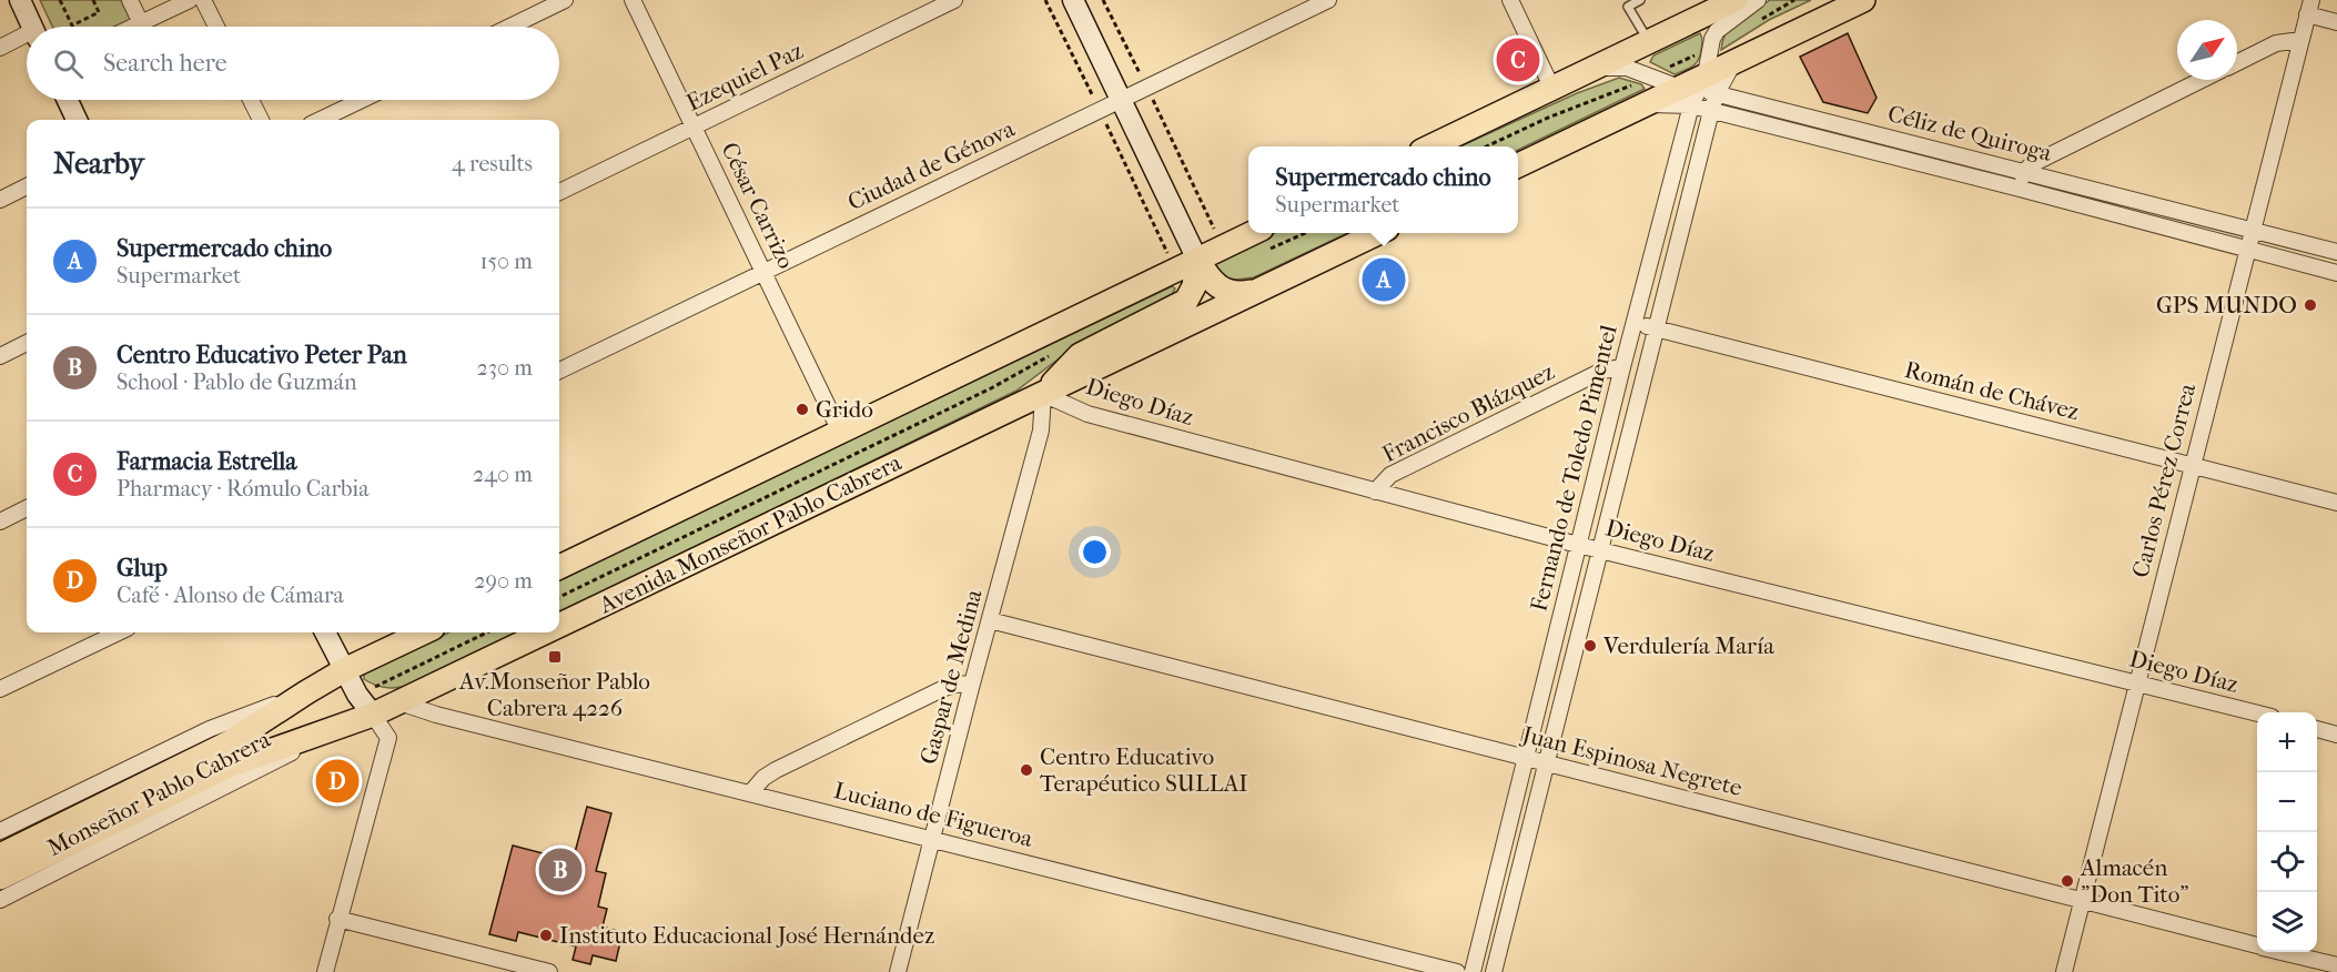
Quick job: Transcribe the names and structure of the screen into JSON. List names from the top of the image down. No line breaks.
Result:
{"streets":{"main road":["Avenida Monseñor Pablo Cabrera"],"street":["Ezequiel Paz","Céliz de Quiroga","Ciudad de Génova","César Carrizo","Román de Chávez","Diego Díaz","Francisco Blázquez","Fernando de Toledo Pimentel","Carlos Pérez Correa","Gaspar de Medina","Juan Espinosa Negrete","Monseñor Pablo Cabrera","Luciano de Figueroa"]},"crossings":[["Ezequiel Paz","César Carrizo"],["Céliz de Quiroga","Fernando de Toledo Pimentel"],["Céliz de Quiroga","Carlos Pérez Correa"],["Ciudad de Génova","César Carrizo"],["Román de Chávez","Fernando de Toledo Pimentel"],["Román de Chávez","Carlos Pérez Correa"],["Diego Díaz","Francisco Blázquez"],["Diego Díaz","Fernando de Toledo Pimentel"],["Diego Díaz","Carlos Pérez Correa"],["Diego Díaz","Avenida Monseñor Pablo Cabrera"],["Diego Díaz","Gaspar de Medina"],["Francisco Blázquez","Fernando de Toledo Pimentel"],["Fernando de Toledo Pimentel","Juan Espinosa Negrete"],["Carlos Pérez Correa","Juan Espinosa Negrete"],["Avenida Monseñor Pablo Cabrera","Gaspar de Medina"],["Avenida Monseñor Pablo Cabrera","Monseñor Pablo Cabrera"],["Avenida Monseñor Pablo Cabrera","Luciano de Figueroa"],["Gaspar de Medina","Juan Espinosa Negrete"],["Gaspar de Medina","Luciano de Figueroa"]],"places":{"other":["GPS MUNDO","Grido","Verdulería María","Centro Educativo Terapéutico SULLAI","Almacén \"Don Tito\"","Instituto Educacional José Hernández"],"transit":["Av.Monseñor Pablo Cabrera 4226"]},"north":"top right","page":{"search":"Search here","pins":["C","A","D","B"],"heading":["Nearby","4 results"],"popup":["Supermercado chino","Supermarket"],"list":[{"mark":"A","name":"Supermercado chino","note":"Supermarket","value":"150 m"},{"mark":"B","name":"Centro Educativo Peter Pan","note":"School · Pablo de Guzmán","value":"230 m"},{"mark":"C","name":"Farmacia Estrella","note":"Pharmacy · Rómulo Carbia","value":"240 m"},{"mark":"D","name":"Glup","note":"Café · Alonso de Cámara","value":"290 m"}],"map_buttons":["+","−"]}}
